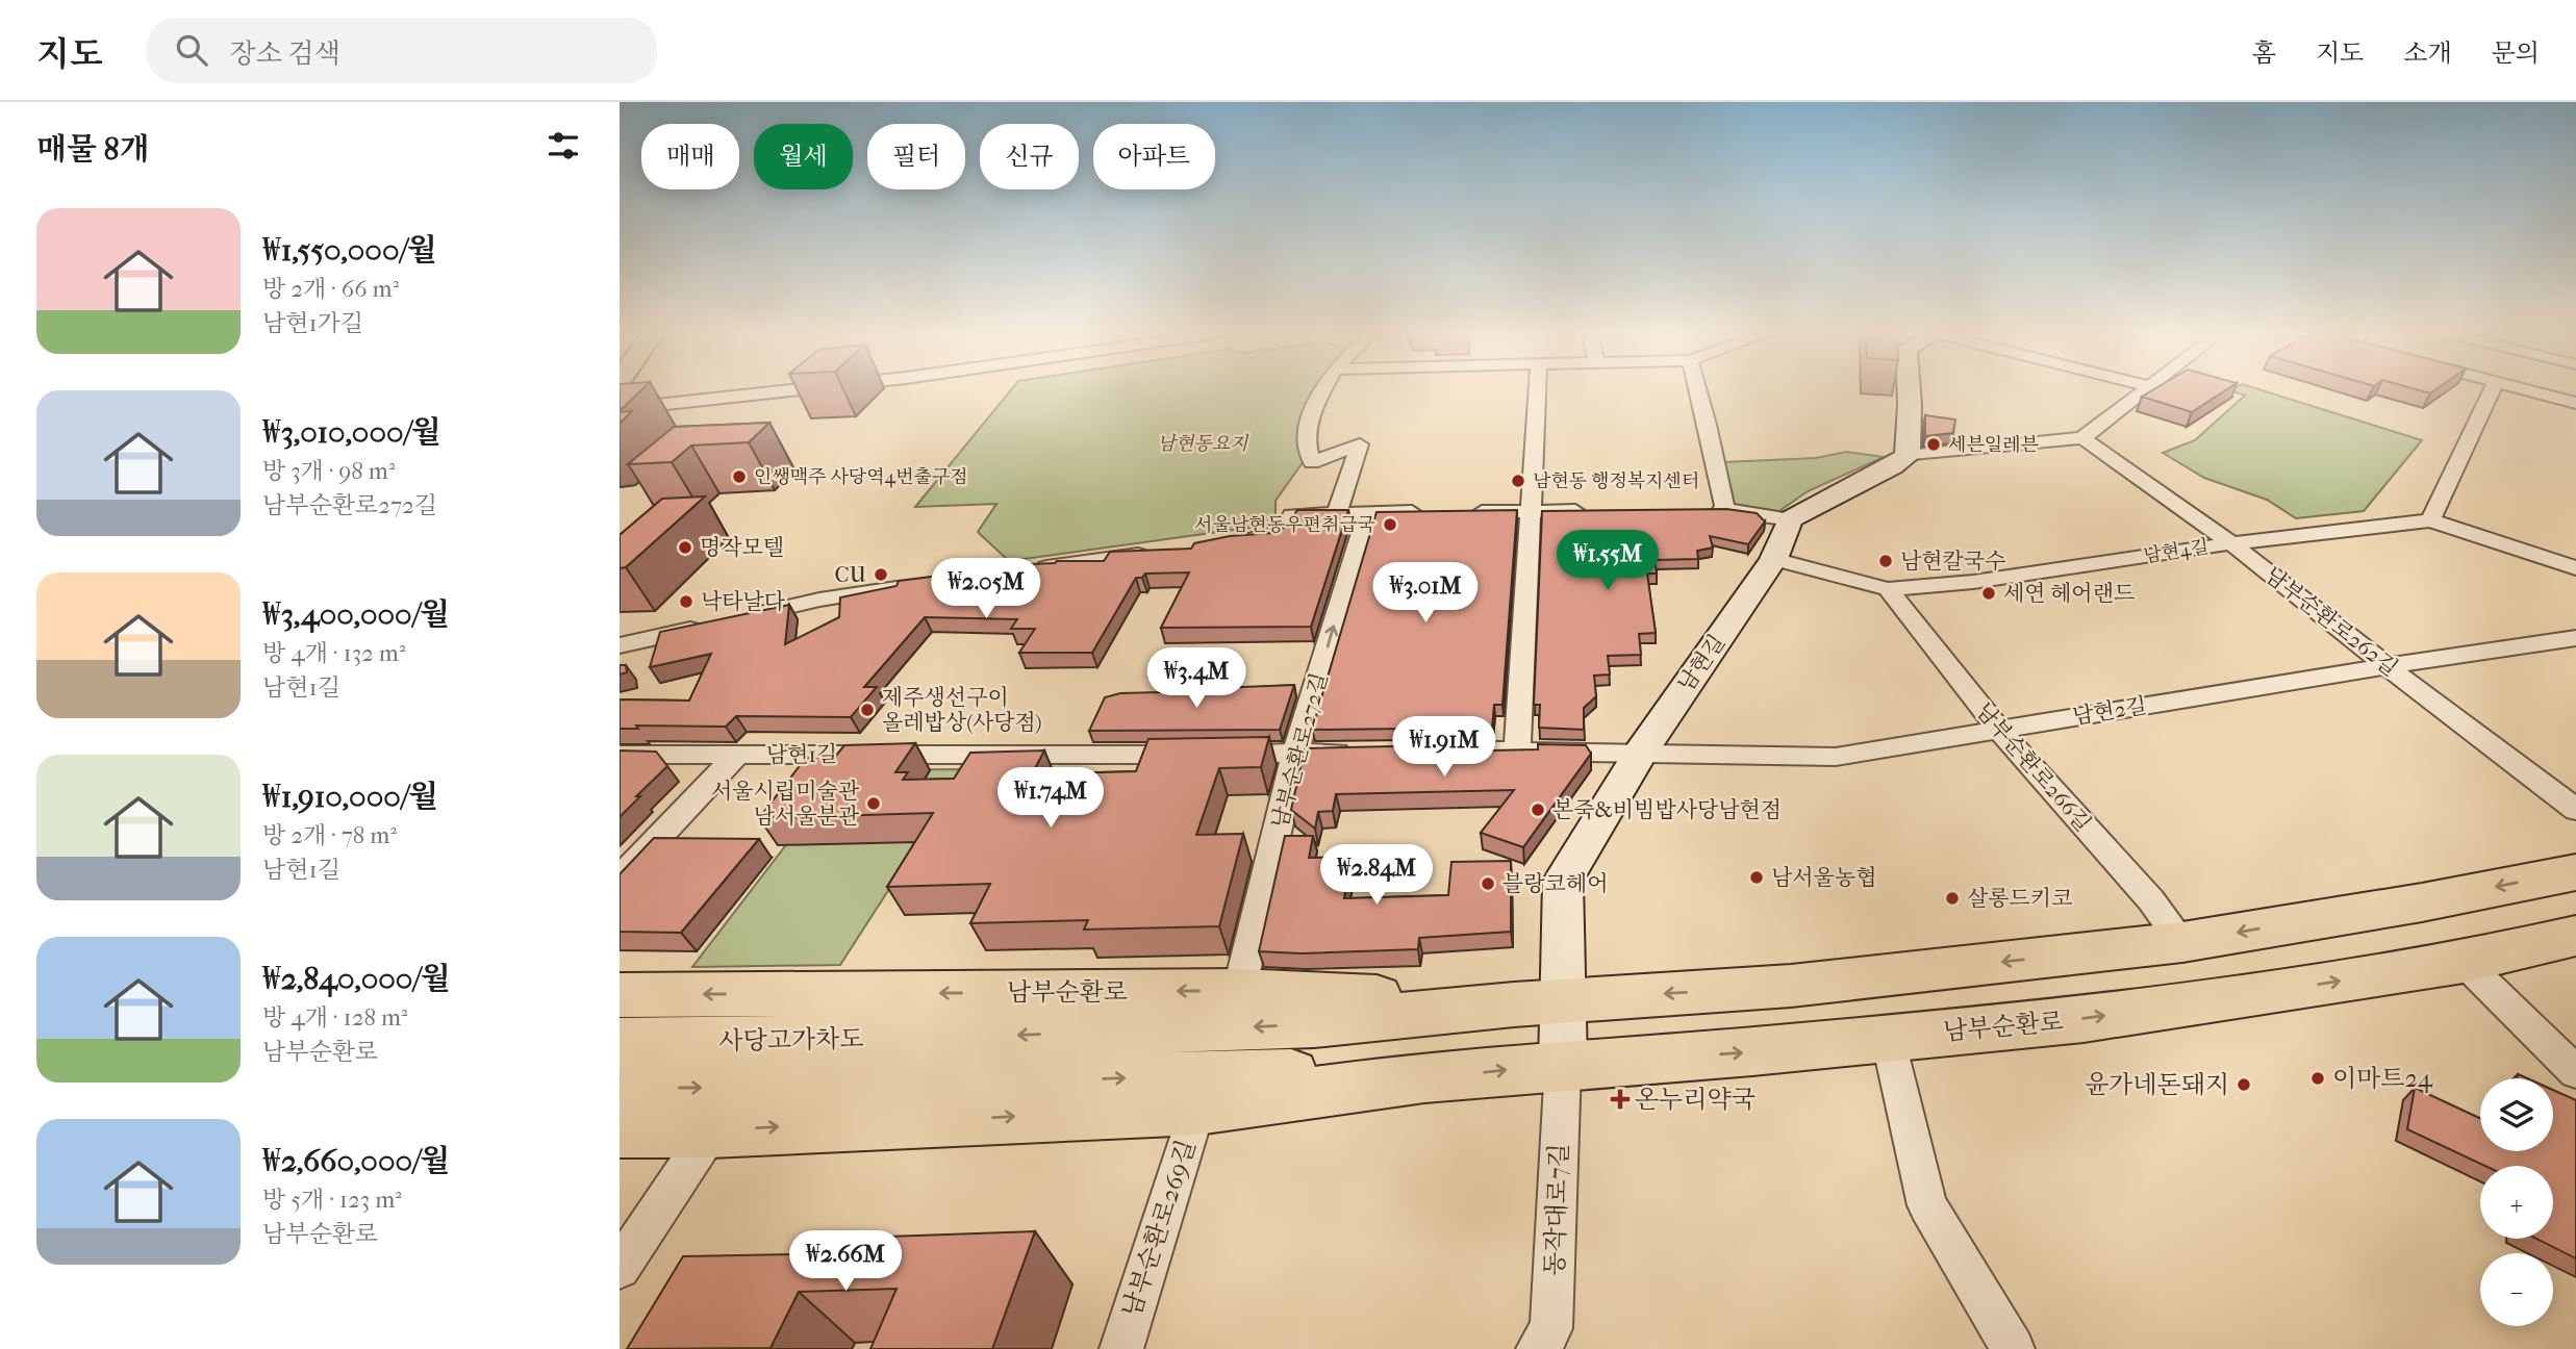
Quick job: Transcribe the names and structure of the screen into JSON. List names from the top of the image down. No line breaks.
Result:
{"streets":{"main road":["남부순환로","사당고가차도"],"street":["남현4길","남부순환로262길","남현길","남현2길","남부순환로272길","남현1길","남부순환로266길","동작대로7길","남부순환로269길"]},"crossings":[["남현4길","남부순환로262길"],["남현4길","남현길"],["남현4길","남부순환로266길"],["남부순환로262길","남현2길"],["남현길","남현2길"],["남현길","남부순환로"],["남현길","동작대로7길"],["남현2길","남부순환로266길"],["남부순환로272길","남현1길"],["남부순환로272길","남부순환로"],["남부순환로266길","남부순환로"],["남부순환로","사당고가차도"],["남부순환로","동작대로7길"],["남부순환로","남부순환로269길"]],"parks":["남현동요지"],"places":{"other":["세븐일레븐","인쌩맥주 사당역4번출구점","남현동 행정복지센터","서울남현동우편취급국","명작모텔","남현칼국수","CU","세연 헤어랜드","낙타날다","제주생선구이 올레밥상(사당점)","서울시립미술관 남서울분관","본죽&비빔밥사당남현점","남서울농협","블랑코헤어","살롱드키코","이마트24","윤가네돈돼지"],"health":["온누리약국"]},"page":{"header":"지도","search":"장소 검색","nav":["홈","지도","소개","문의"],"heading":"매물 8개","chip":["매매","월세","필터","신규","아파트"],"list":[{"name":"₩1,550,000/월","note":"방 2개 · 66 m² · 남현1가길"},{"name":"₩3,010,000/월","note":"방 3개 · 98 m² · 남부순환로272길"},{"name":"₩3,400,000/월","note":"방 4개 · 132 m² · 남현1길"},{"name":"₩1,910,000/월","note":"방 2개 · 78 m² · 남현1길"},{"name":"₩2,840,000/월","note":"방 4개 · 128 m² · 남부순환로"},{"name":"₩2,660,000/월","note":"방 5개 · 123 m² · 남부순환로"}],"price":["₩1.55M","₩2.05M","₩3.01M","₩3.4M","₩1.91M","₩1.74M","₩2.84M","₩2.66M"],"map_buttons":["+","−"]}}
